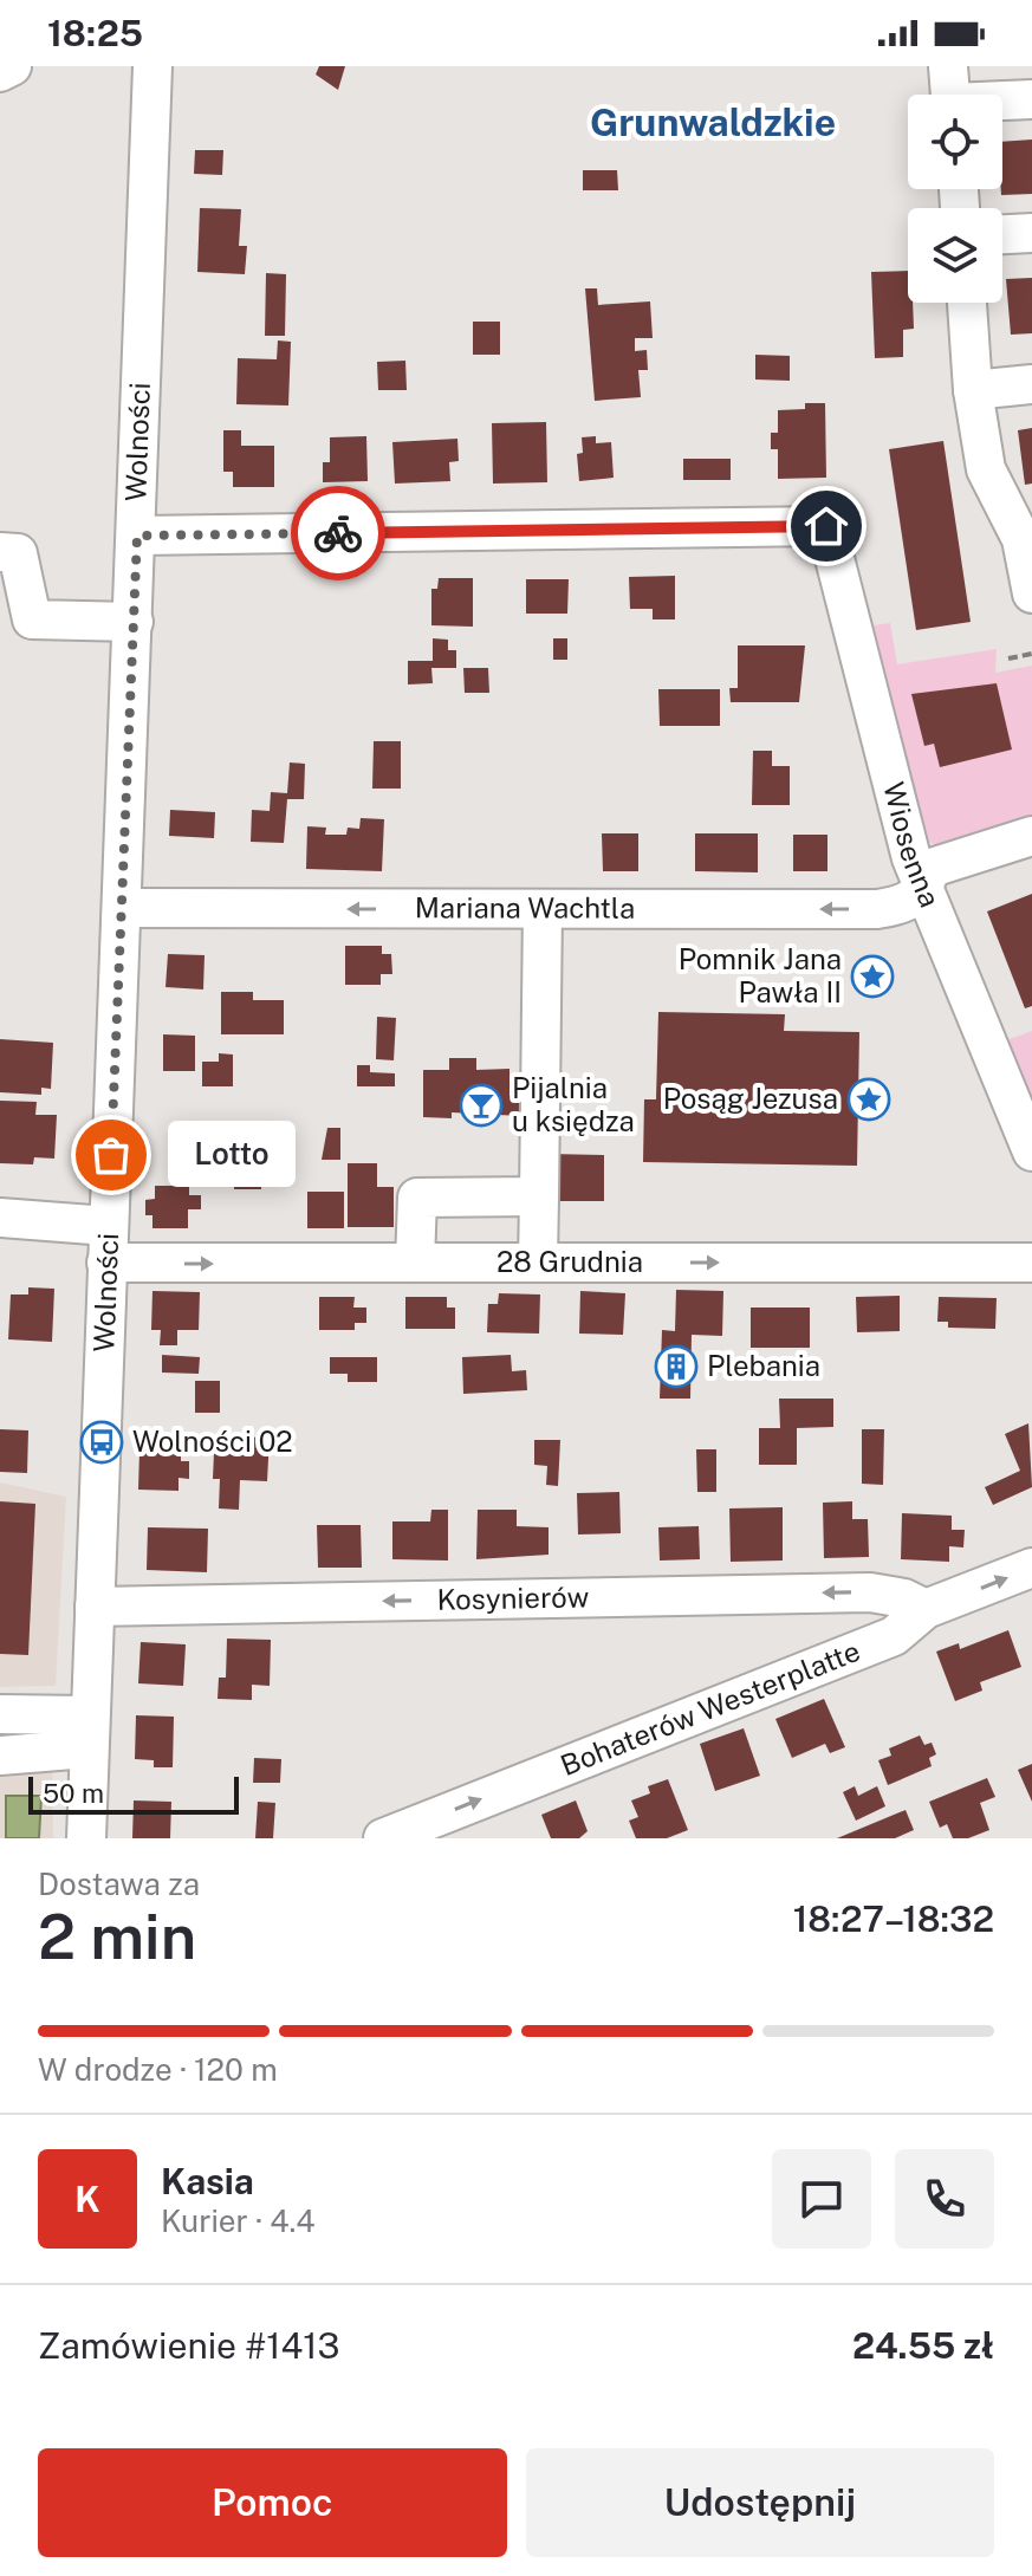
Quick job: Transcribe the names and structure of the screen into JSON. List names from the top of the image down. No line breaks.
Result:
{"streets":{"street":["Wolności","Wiosenna","Mariana Wachtla","28 Grudnia","Kosynierów","Bohaterów Westerplatte"]},"crossings":[["Wolności","Wiosenna"],["Wolności","Mariana Wachtla"],["Wolności","28 Grudnia"],["Wolności","Kosynierów"],["Wiosenna","Mariana Wachtla"],["Kosynierów","Bohaterów Westerplatte"]],"one_way":["Mariana Wachtla","28 Grudnia","Kosynierów","Bohaterów Westerplatte"],"districts":["Grunwaldzkie"],"places":{"place":["Pomnik Jana Pawła II","Posąg Jezusa"],"bar":["Pijalnia u księdza"],"other":["Lotto"],"building":["Plebania"],"bus stop":["Wolności 02"]},"scale_bar":"50 m","page":{"status":"18:25","bubble":"Lotto","scale":"50 m","heading":["2 min","Dostawa za","18:27–18:32"],"panel":["Kasia","Kurier · 4.4","Zamówienie #1413","24.55 zł"],"bar":"W drodze · 120 m","round":"K","buttons":["Pomoc","Udostępnij"]}}
